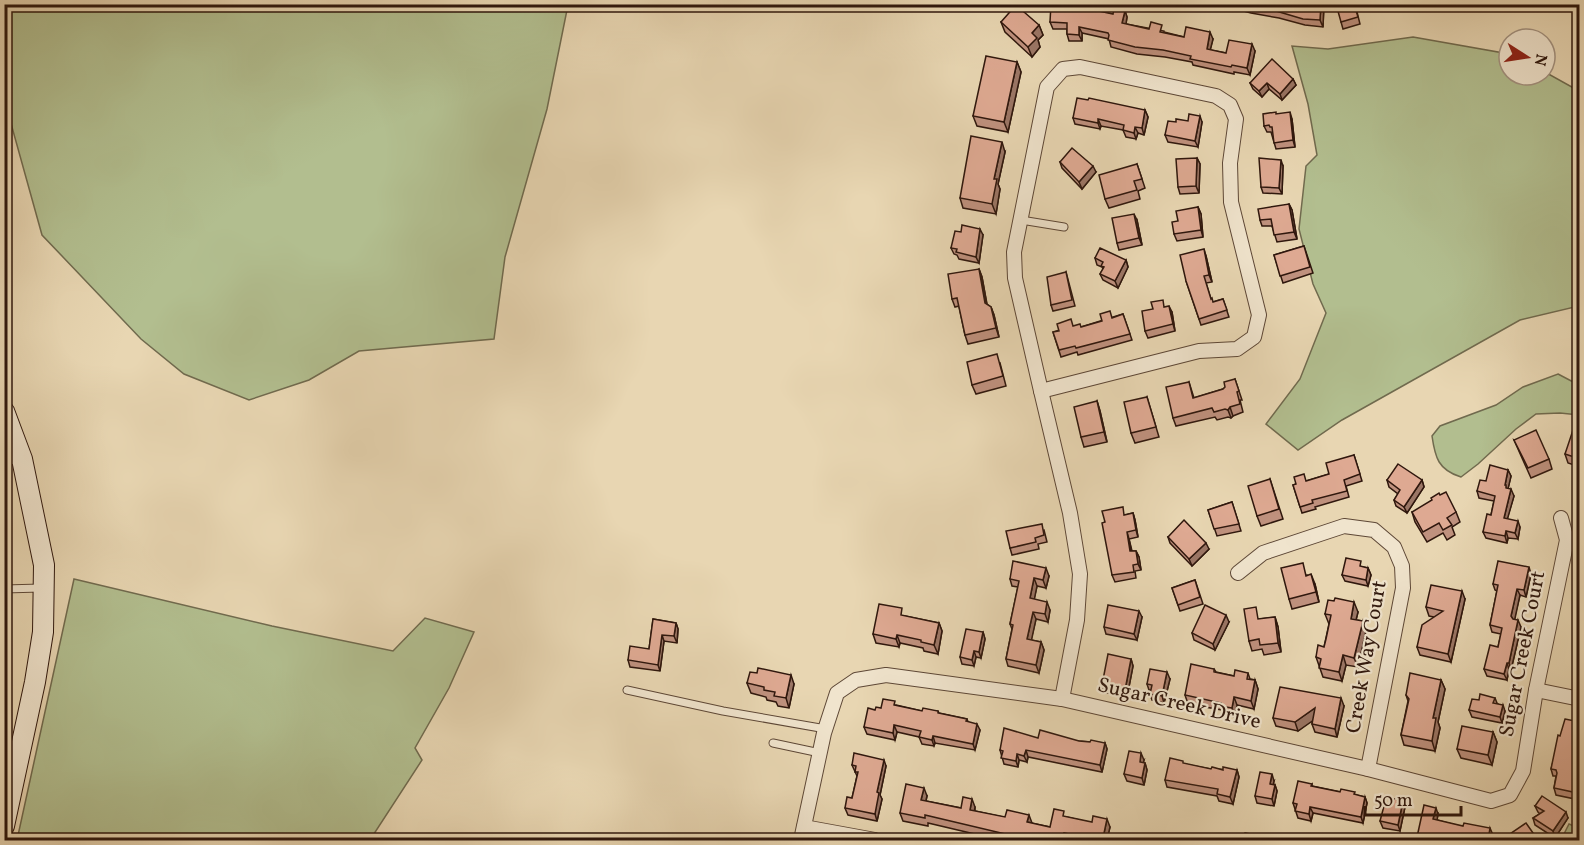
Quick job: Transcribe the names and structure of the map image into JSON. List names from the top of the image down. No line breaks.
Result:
{"streets":{"street":["Sugar Creek Court","Creek Way Court","Sugar Creek Drive"]},"crossings":[["Sugar Creek Court","Sugar Creek Drive"],["Creek Way Court","Sugar Creek Drive"]],"scale_bar":"50 m","north":"right"}
